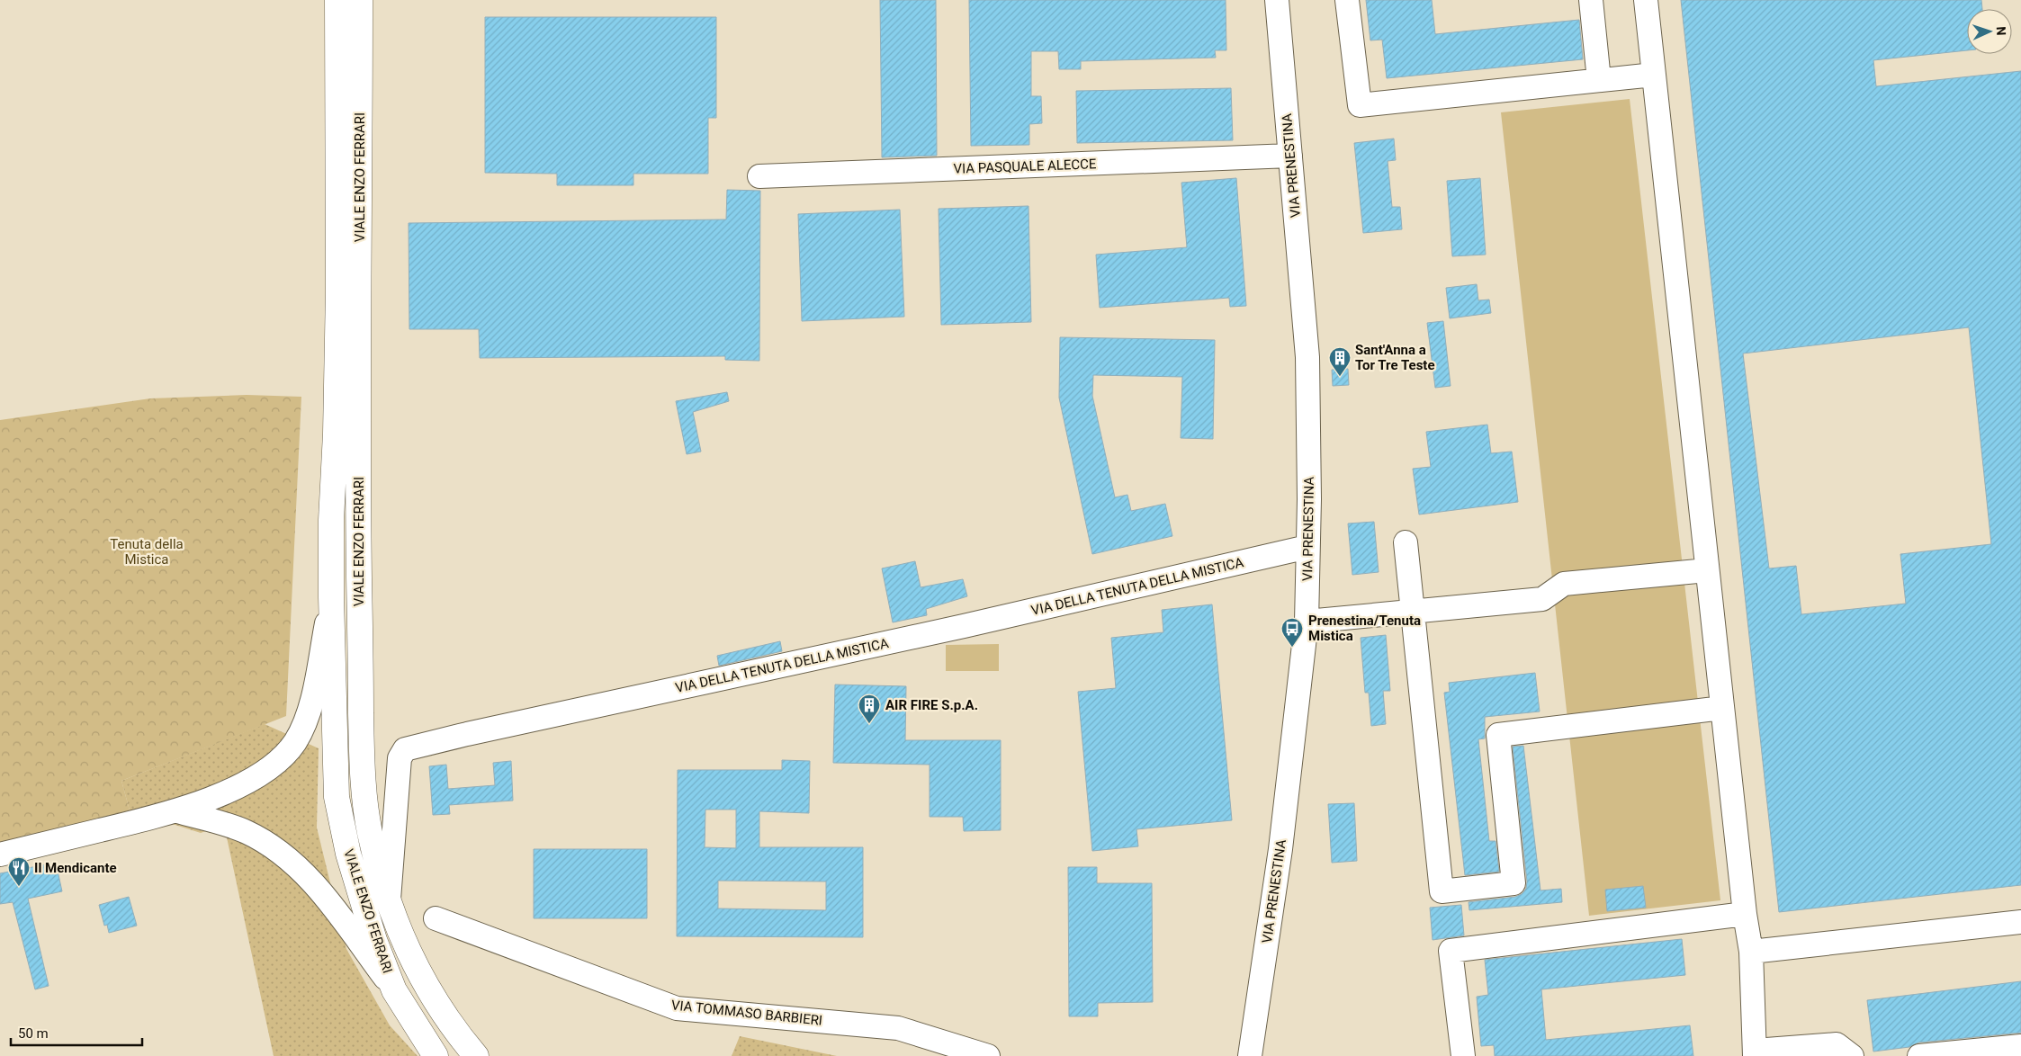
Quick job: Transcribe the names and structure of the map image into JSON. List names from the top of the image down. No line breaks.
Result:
{"streets":{"main road":["VIALE ENZO FERRARI"],"street":["VIA PRENESTINA","VIA PASQUALE ALECCE","VIA DELLA TENUTA DELLA MISTICA","VIA TOMMASO BARBIERI"]},"crossings":[["VIA PRENESTINA","VIA PASQUALE ALECCE"],["VIA PRENESTINA","VIA DELLA TENUTA DELLA MISTICA"],["VIALE ENZO FERRARI","VIA DELLA TENUTA DELLA MISTICA"]],"parks":["Tenuta della Mistica"],"places":{"building":["Sant'Anna a Tor Tre Teste","AIR FIRE S.p.A."],"bus stop":["Prenestina/Tenuta Mistica"],"restaurant":["Il Mendicante"]},"scale_bar":"50 m","north":"right"}
